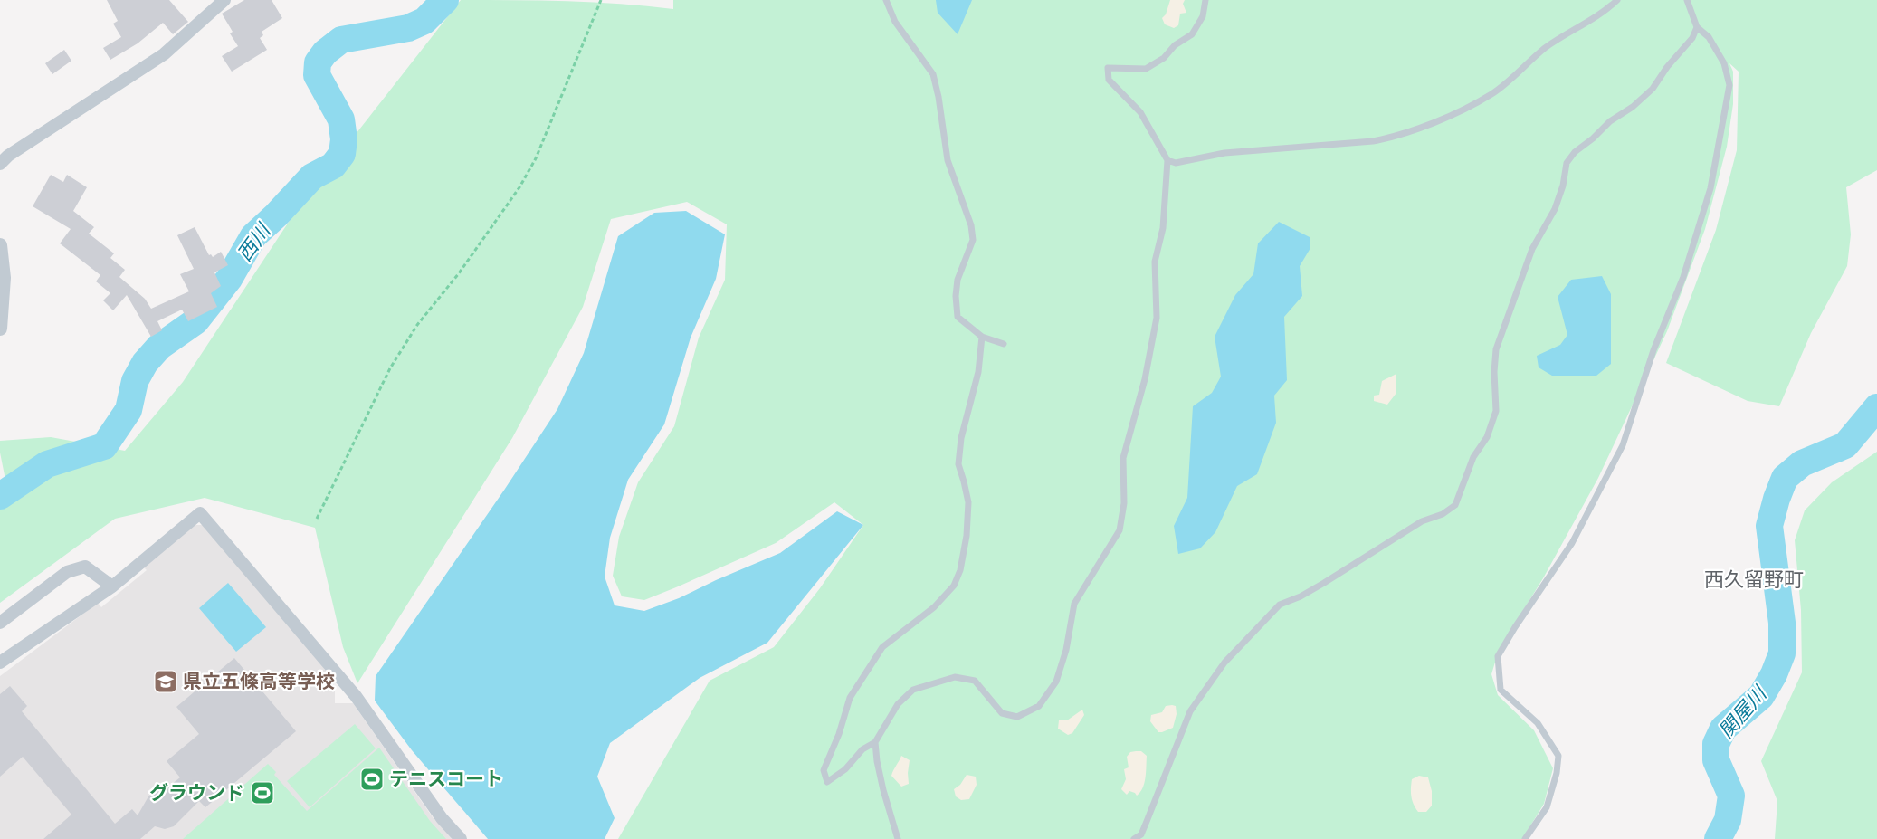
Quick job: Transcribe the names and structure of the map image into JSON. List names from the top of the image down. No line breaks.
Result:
{"districts":["西久留野町"],"water":["西川","関屋川"],"places":{"school or university":["県立五條高等学校"],"sports":["テニスコート","グラウンド"]}}
